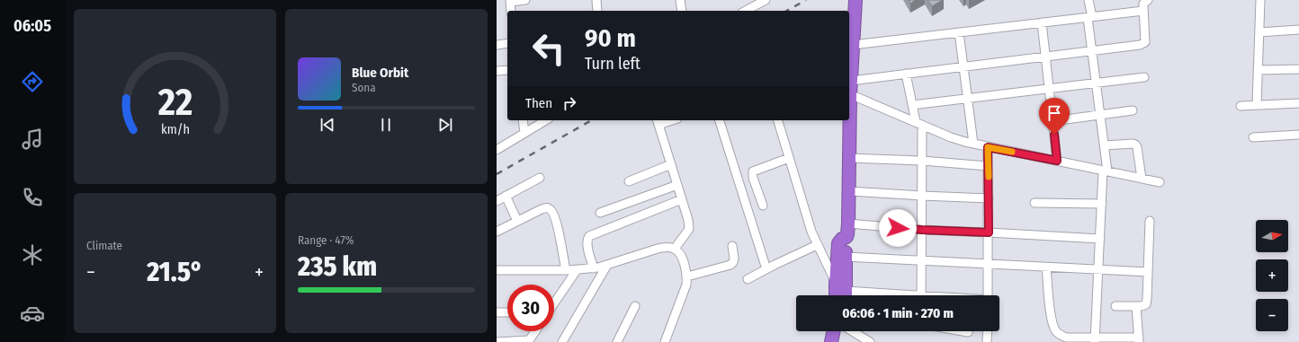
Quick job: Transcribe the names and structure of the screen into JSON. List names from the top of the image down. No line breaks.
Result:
{"north":"right","page":{"tabs":"06:05","turn":["90 m","Turn left"],"song":["Blue Orbit","Sona"],"then":"Then","tile":["Climate",["Range · 47%","235 km"]],"map_buttons":["+","−"],"heat":["−","21.5°","+"],"limit":"30","trip":"06:06 · 1 min · 270 m","gauge":["22","km/h"]}}
